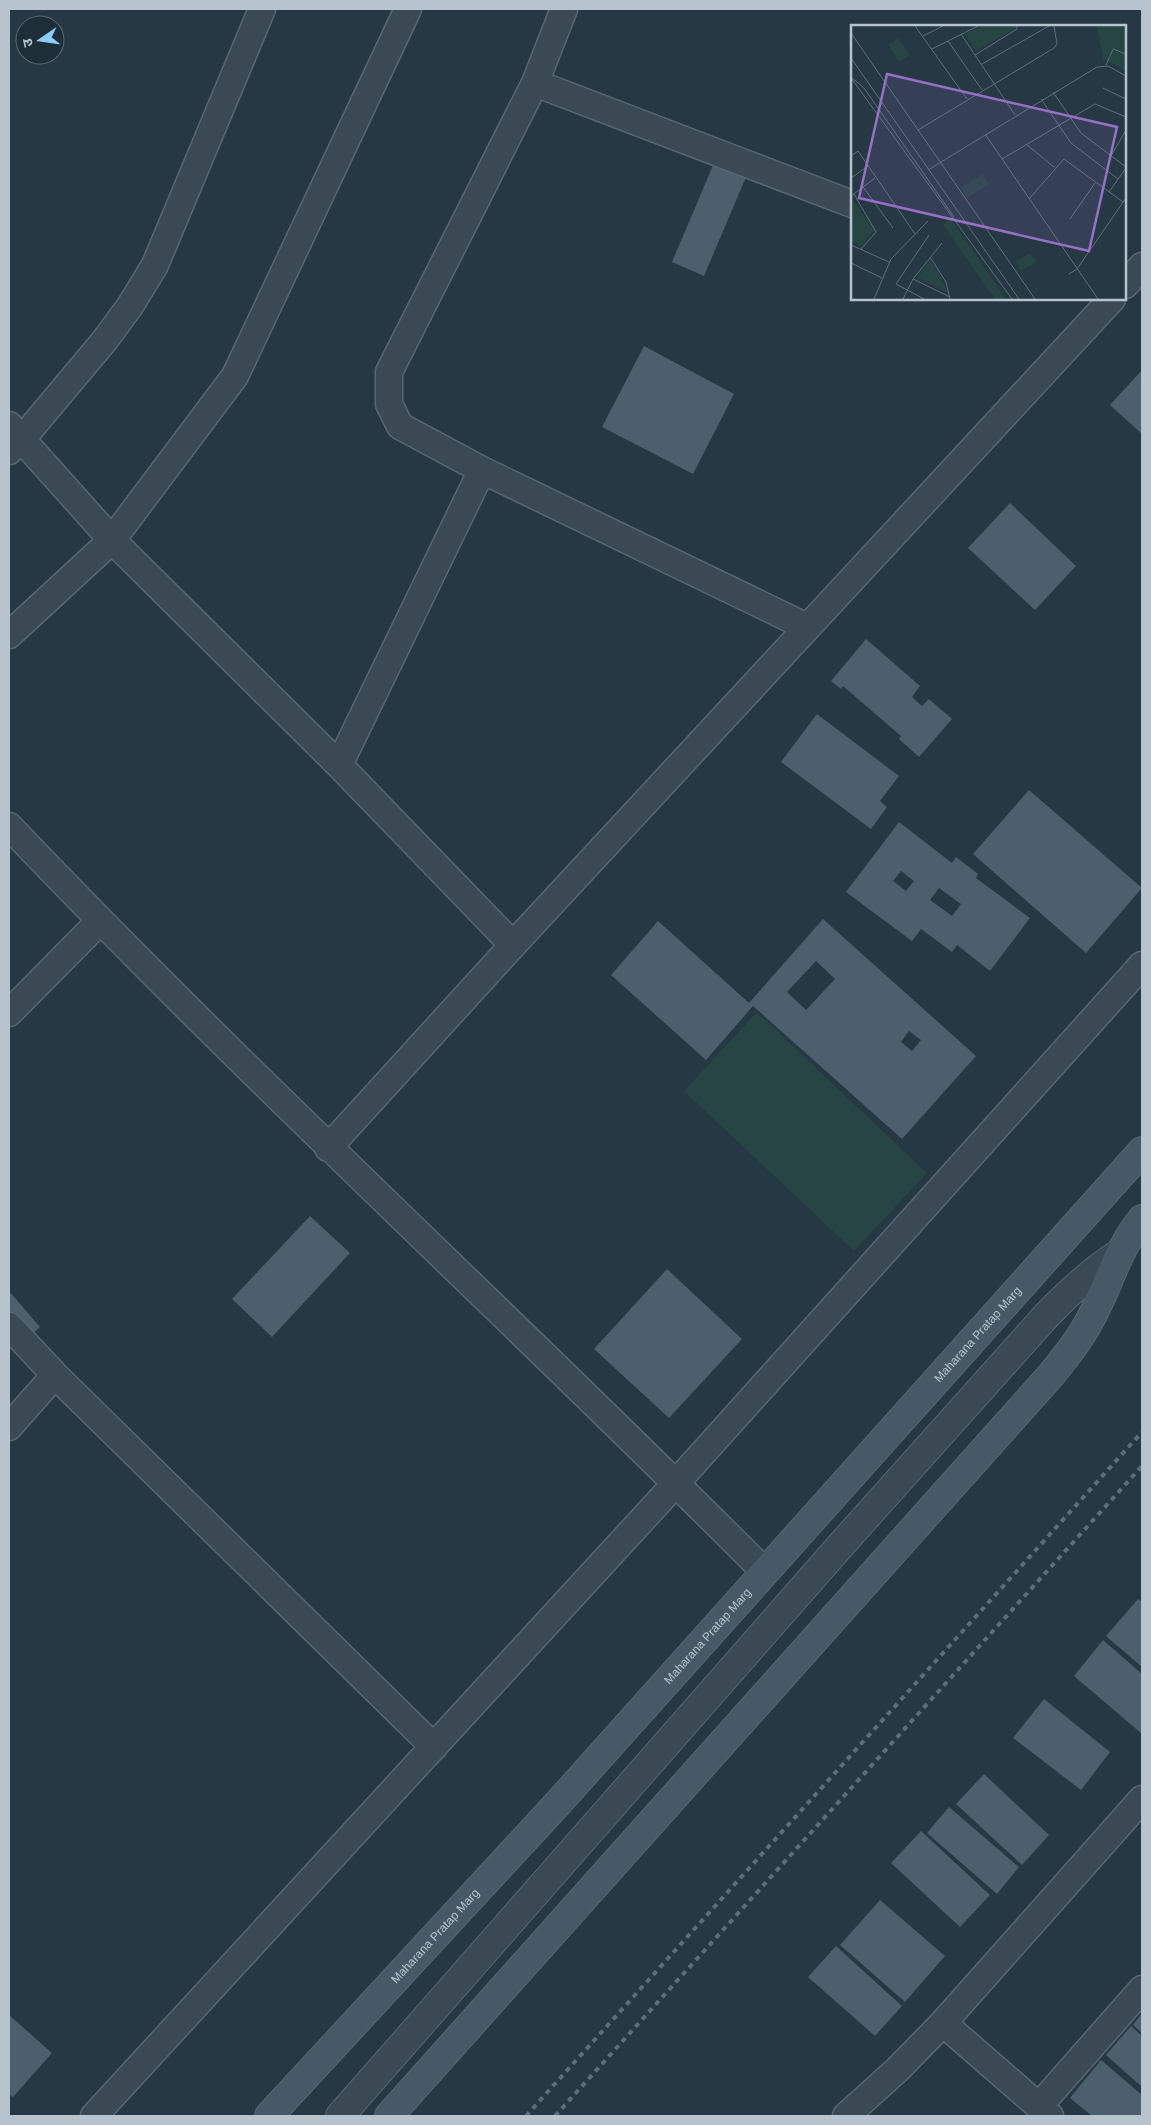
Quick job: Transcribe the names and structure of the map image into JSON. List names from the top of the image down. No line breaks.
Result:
{"streets":{"main road":["Maharana Pratap Marg"]},"north":"left"}
